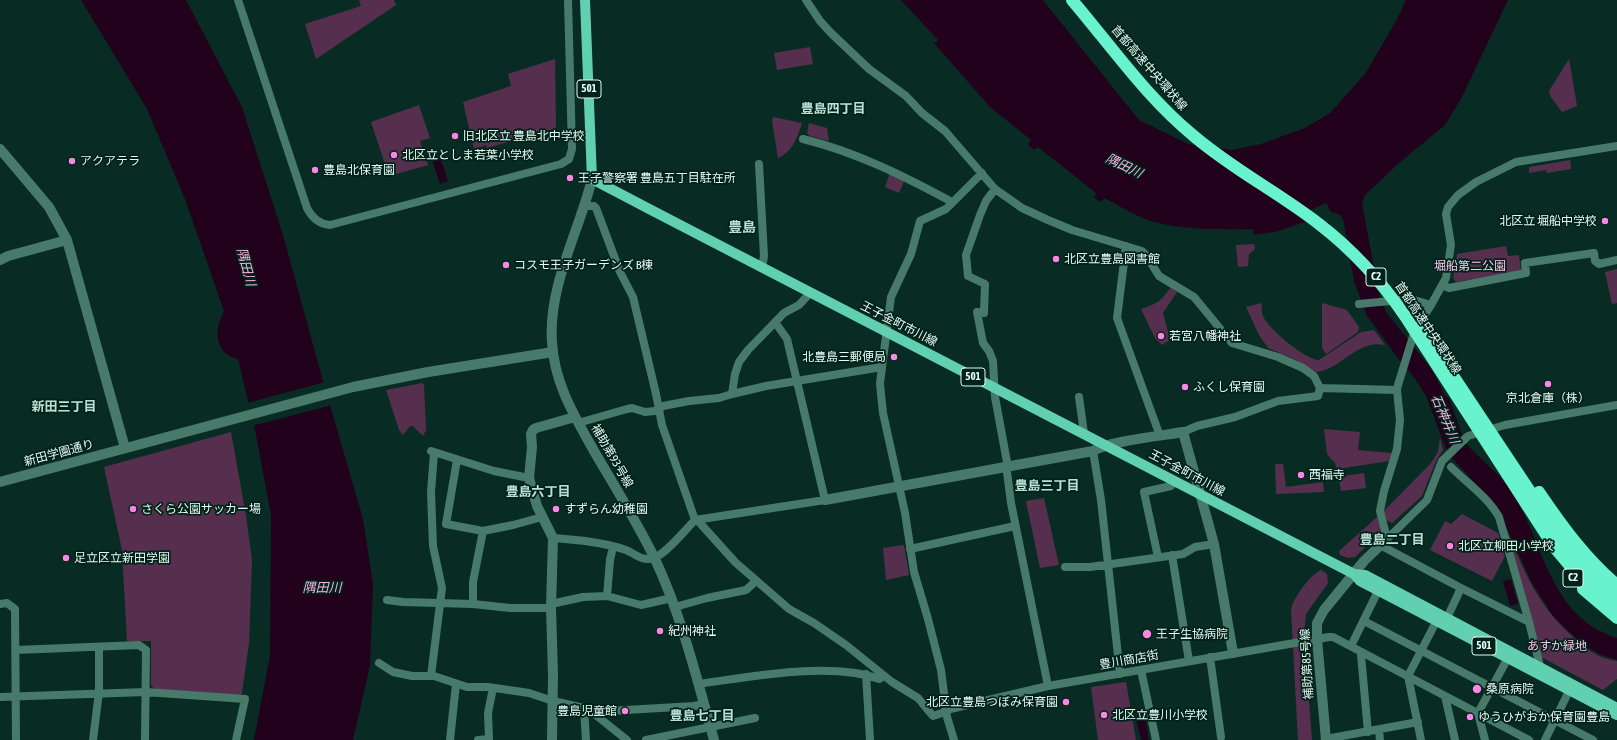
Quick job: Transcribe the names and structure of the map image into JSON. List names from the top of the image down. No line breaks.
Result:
{"streets":{"highway":["首都高速中央環状線","C2"],"main road":["501","王子金町市川線"],"street":["新田学園通り","補助第93号線","豊川商店街","補助第85号線"]},"crossings":[["首都高速中央環状線","C2"],["501","王子金町市川線"],["501","補助第93号線"],["王子金町市川線","補助第93号線"],["王子金町市川線","補助第85号線"],["新田学園通り","補助第93号線"],["豊川商店街","補助第85号線"]],"districts":["豊島四丁目","豊島","新田三丁目","豊島三丁目","豊島六丁目","豊島二丁目","豊島七丁目"],"water":["隅田川","石神井川"],"parks":["堀船第二公園","あすか緑地"],"places":["旧北区立 豊島北中学校","北区立としま若葉小学校","アクアテラ","豊島北保育園","王子警察署 豊島五丁目駐在所","北区立 堀船中学校","北区立豊島図書館","コスモ王子ガーデンズ B棟","若宮八幡神社","北豊島三郵便局","京北倉庫（株）","ふくし保育園","西福寺","さくら公園サッカー場","すずらん幼稚園","北区立柳田小学校","足立区立新田学園","紀州神社","王子生協病院","桑原病院","北区立豊島つぼみ保育園","豊島児童館","北区立豊川小学校","ゆうひがおか保育園豊島"]}
